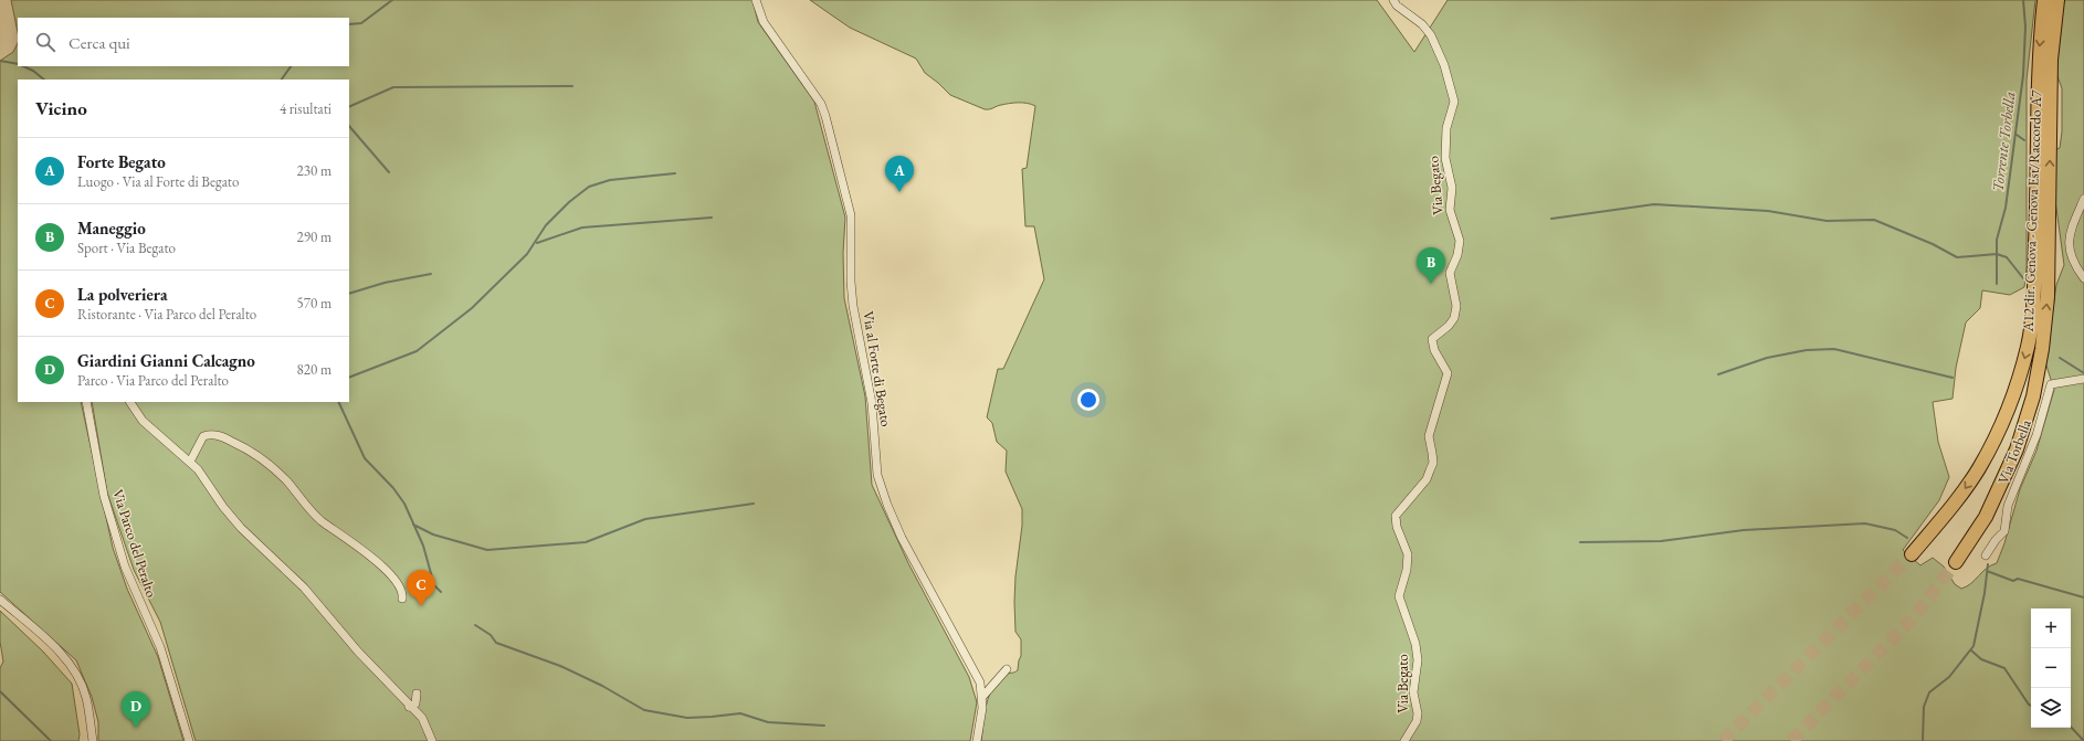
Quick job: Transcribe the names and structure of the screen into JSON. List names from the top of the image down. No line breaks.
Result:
{"streets":{"highway":["A12 dir. Genova - Genova Est/Raccordo A7"],"street":["Via Begato","Via al Forte di Begato","Via Torbella","Via Parco del Peralto"]},"water":["Torrente Torbella"],"page":{"search":"Cerca qui","heading":["Vicino","4 risultati"],"list":[{"mark":"A","name":"Forte Begato","note":"Luogo · Via al Forte di Begato","value":"230 m"},{"mark":"B","name":"Maneggio","note":"Sport · Via Begato","value":"290 m"},{"mark":"C","name":"La polveriera","note":"Ristorante · Via Parco del Peralto","value":"570 m"},{"mark":"D","name":"Giardini Gianni Calcagno","note":"Parco · Via Parco del Peralto","value":"820 m"}],"pins":["A","B","C","D"],"map_buttons":["+","−"]}}
